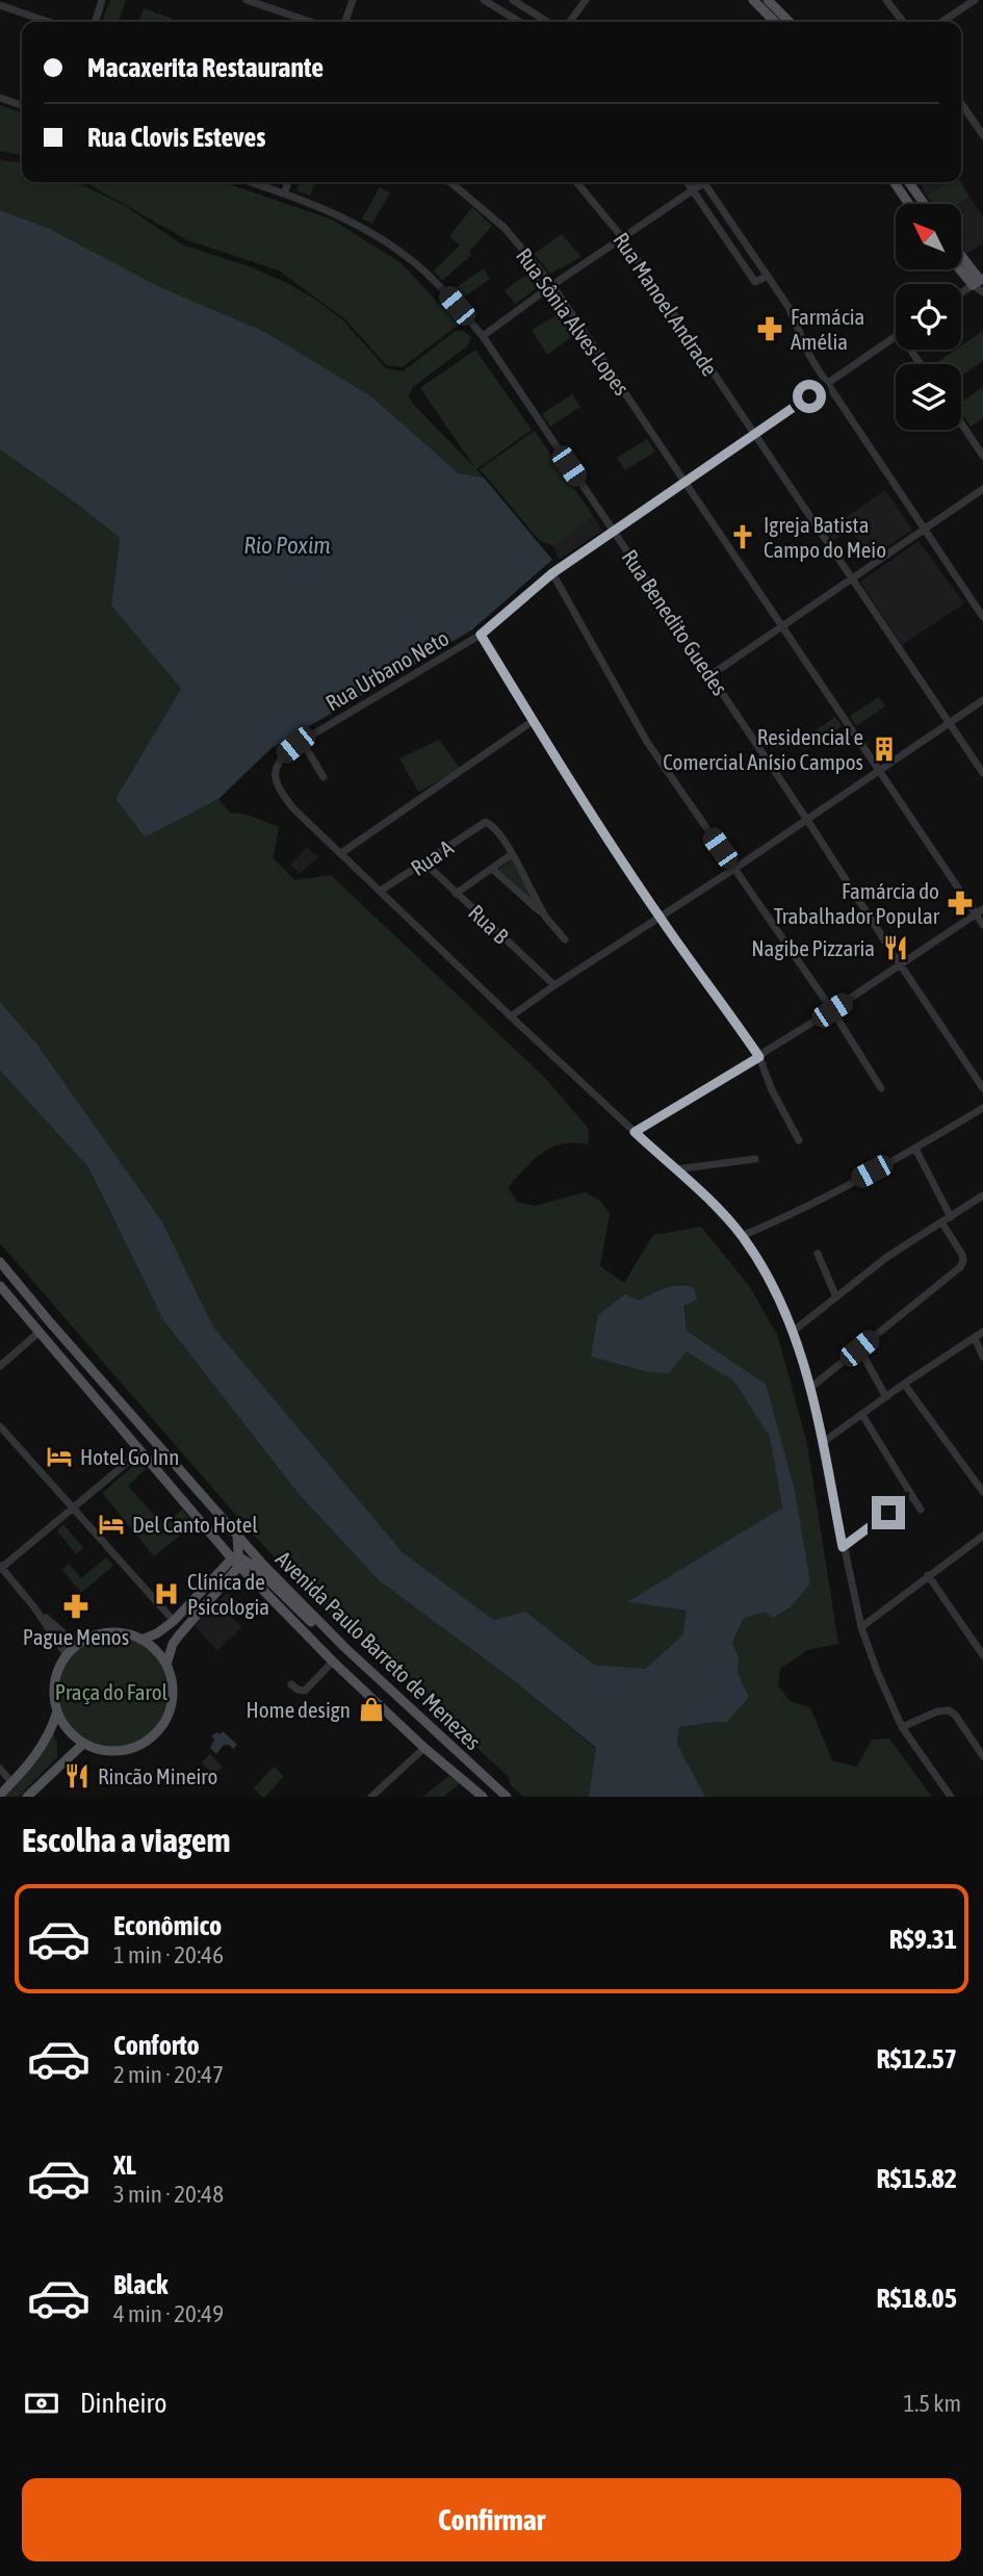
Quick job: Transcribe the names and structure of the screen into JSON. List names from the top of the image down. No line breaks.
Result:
{"streets":{"main road":["Avenida Paulo Barreto de Menezes"],"street":["Rua Manoel Andrade","Rua Sônia Alves Lopes","Rua Benedito Guedes","Rua Urbano Neto","Rua A","Rua B"]},"crossings":[["Rua Manoel Andrade","Rua Urbano Neto"],["Rua Sônia Alves Lopes","Rua Urbano Neto"],["Rua Benedito Guedes","Rua Urbano Neto"],["Rua A","Rua B"]],"water":["Rio Poxim"],"parks":["Praça do Farol"],"places":{"pharmacy":["Farmácia Amélia","Famárcia do Trabalhador Popular","Pague Menos"],"church":["Igreja Batista Campo do Meio"],"building":["Residencial e Comercial Anísio Campos"],"restaurant":["Nagibe Pizzaria","Rincão Mineiro"],"hotel":["Hotel Go Inn","Del Canto Hotel"],"hospital":["Clínica de Psicologia"],"shop":["Home design"]},"north":"top left","page":{"banner":["Macaxerita Restaurante","Rua Clovis Esteves"],"heading":"Escolha a viagem","list":[{"name":"Econômico","note":"1 min · 20:46","value":"R$9.31"},{"name":"Conforto","note":"2 min · 20:47","value":"R$12.57"},{"name":"XL","note":"3 min · 20:48","value":"R$15.82"},{"name":"Black","note":"4 min · 20:49","value":"R$18.05"}],"pay":["Dinheiro","1.5 km"],"buttons":"Confirmar"}}
